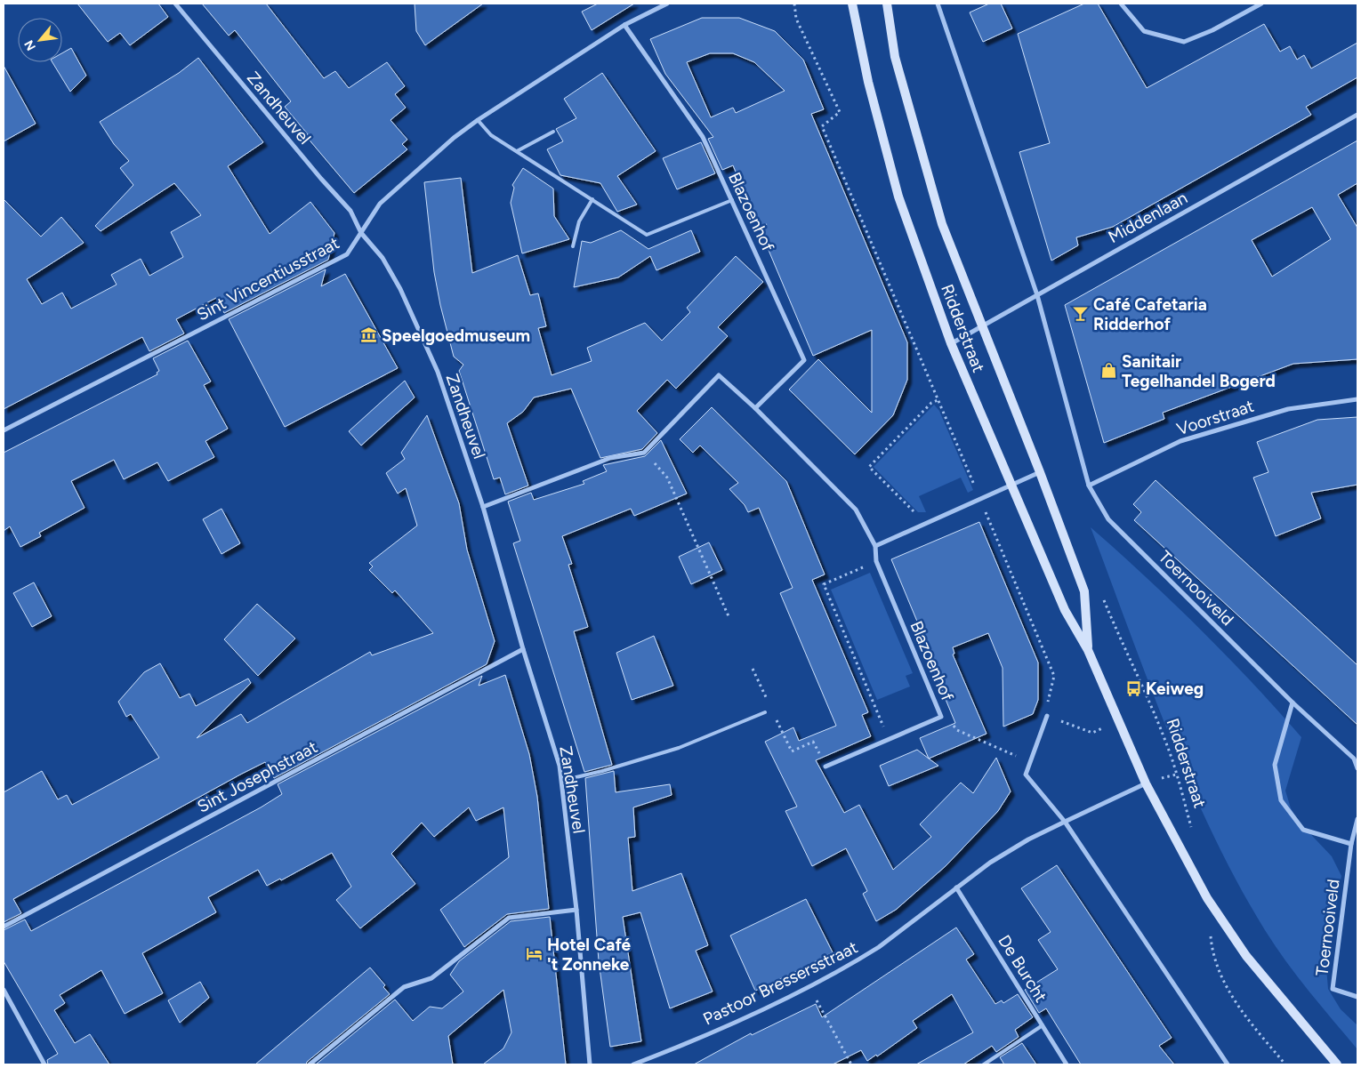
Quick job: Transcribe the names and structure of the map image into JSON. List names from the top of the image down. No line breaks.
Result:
{"streets":{"street":["Zandheuvel","Blazoenhof","Middenlaan","Sint Vincentiusstraat","Ridderstraat","Voorstraat","Toernooiveld","Sint Josephstraat","De Burcht","Pastoor Bressersstraat"]},"crossings":[["Zandheuvel","Sint Vincentiusstraat"],["Zandheuvel","Sint Josephstraat"],["Blazoenhof","Sint Vincentiusstraat"],["Middenlaan","Ridderstraat"],["Ridderstraat","Pastoor Bressersstraat"],["Voorstraat","Toernooiveld"],["De Burcht","Pastoor Bressersstraat"]],"places":{"bar":["Café Cafetaria Ridderhof"],"museum":["Speelgoedmuseum"],"shop":["Sanitair Tegelhandel Bogerd"],"bus stop":["Keiweg"],"hotel":["Hotel Café 't Zonneke"]},"north":"bottom left"}
